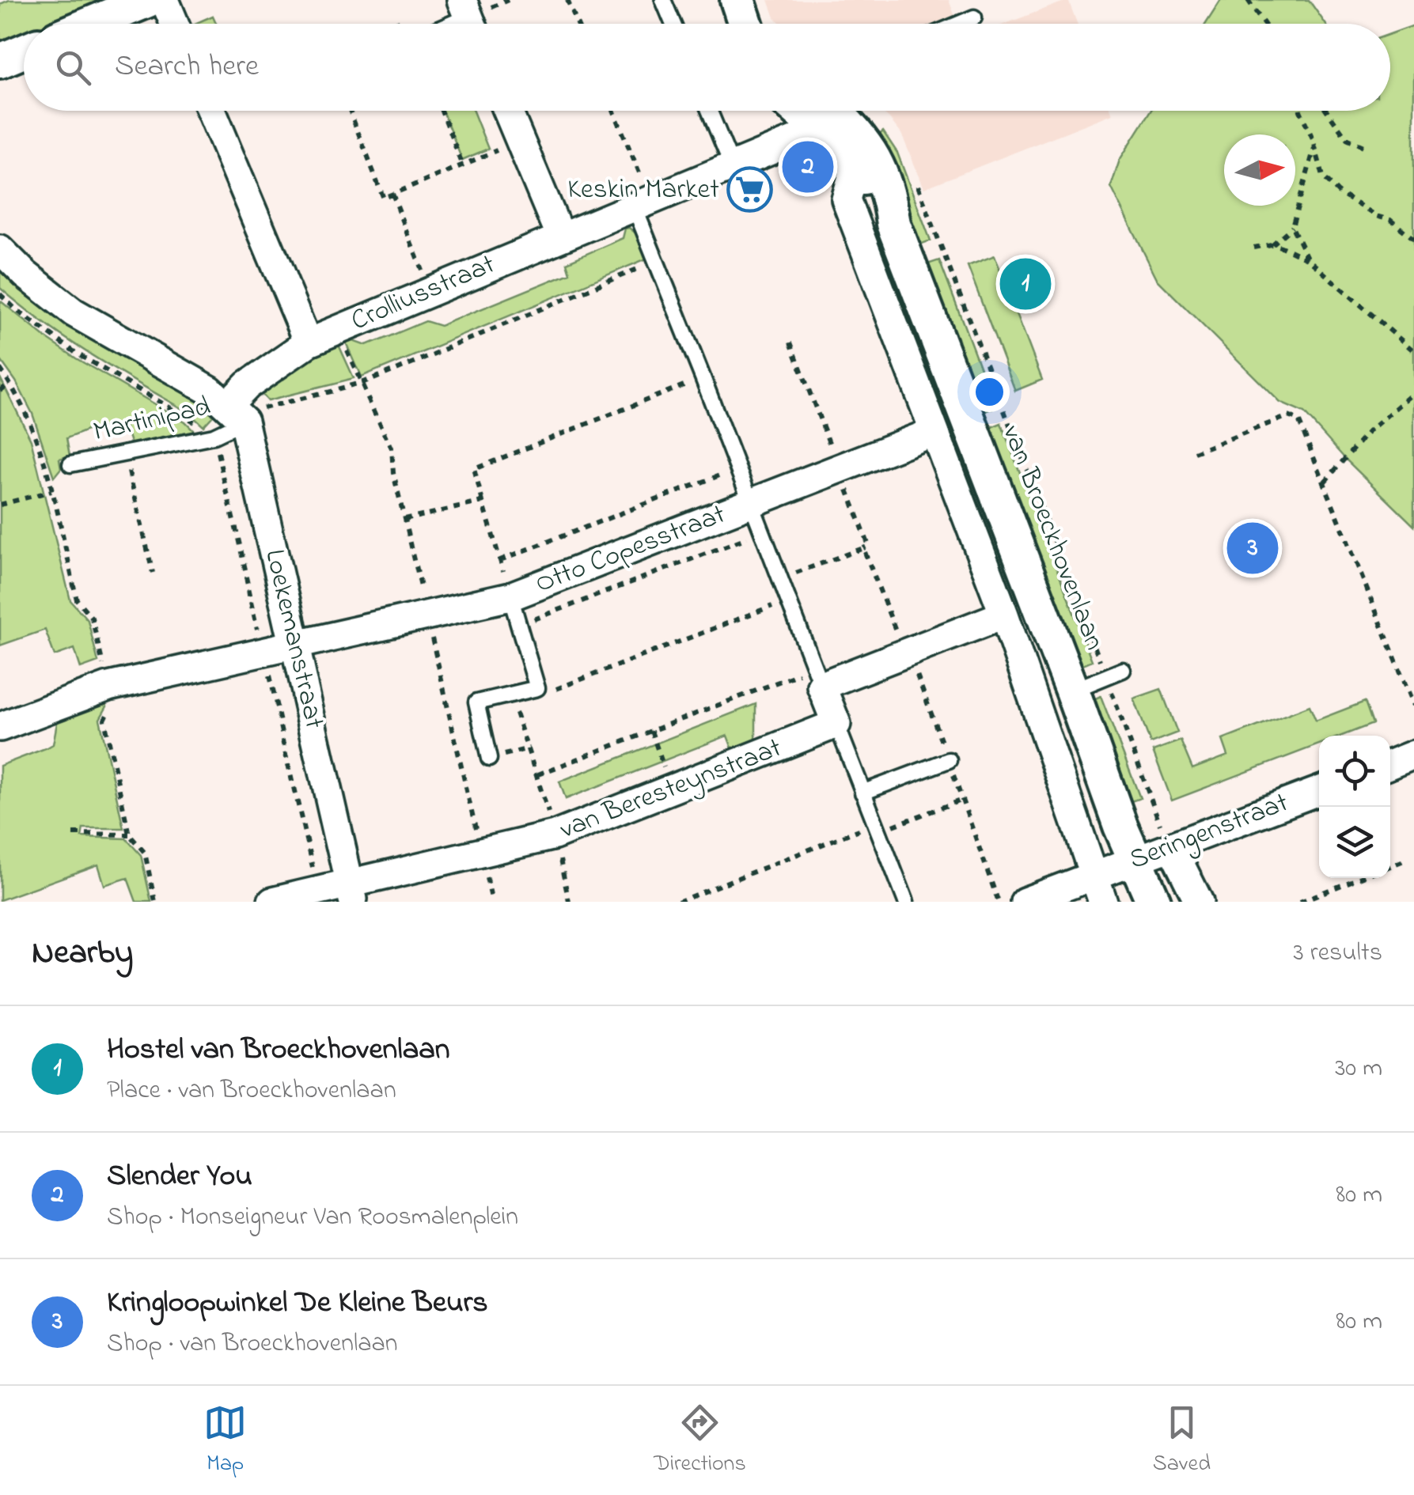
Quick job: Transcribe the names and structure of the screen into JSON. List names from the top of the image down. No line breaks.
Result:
{"streets":{"street":["Crolliusstraat","van Broeckhovenlaan","Otto Copesstraat","Loekemanstraat","van Beresteynstraat","Seringenstraat"],"lane":["Martinipad"]},"crossings":[["Crolliusstraat","Martinipad"],["Crolliusstraat","Loekemanstraat"],["Martinipad","Loekemanstraat"],["van Broeckhovenlaan","Seringenstraat"],["Otto Copesstraat","Loekemanstraat"],["Loekemanstraat","van Beresteynstraat"]],"places":{"supermarket":["Keskin Market"]},"north":"right","page":{"search":"Search here","pins":["2","1","3"],"heading":["Nearby","3 results"],"list":[{"mark":"1","name":"Hostel van Broeckhovenlaan","note":"Place · van Broeckhovenlaan","value":"30 m"},{"mark":"2","name":"Slender You","note":"Shop · Monseigneur Van Roosmalenplein","value":"80 m"},{"mark":"3","name":"Kringloopwinkel De Kleine Beurs","note":"Shop · van Broeckhovenlaan","value":"80 m"}],"nav":["Map","Directions","Saved"]}}
